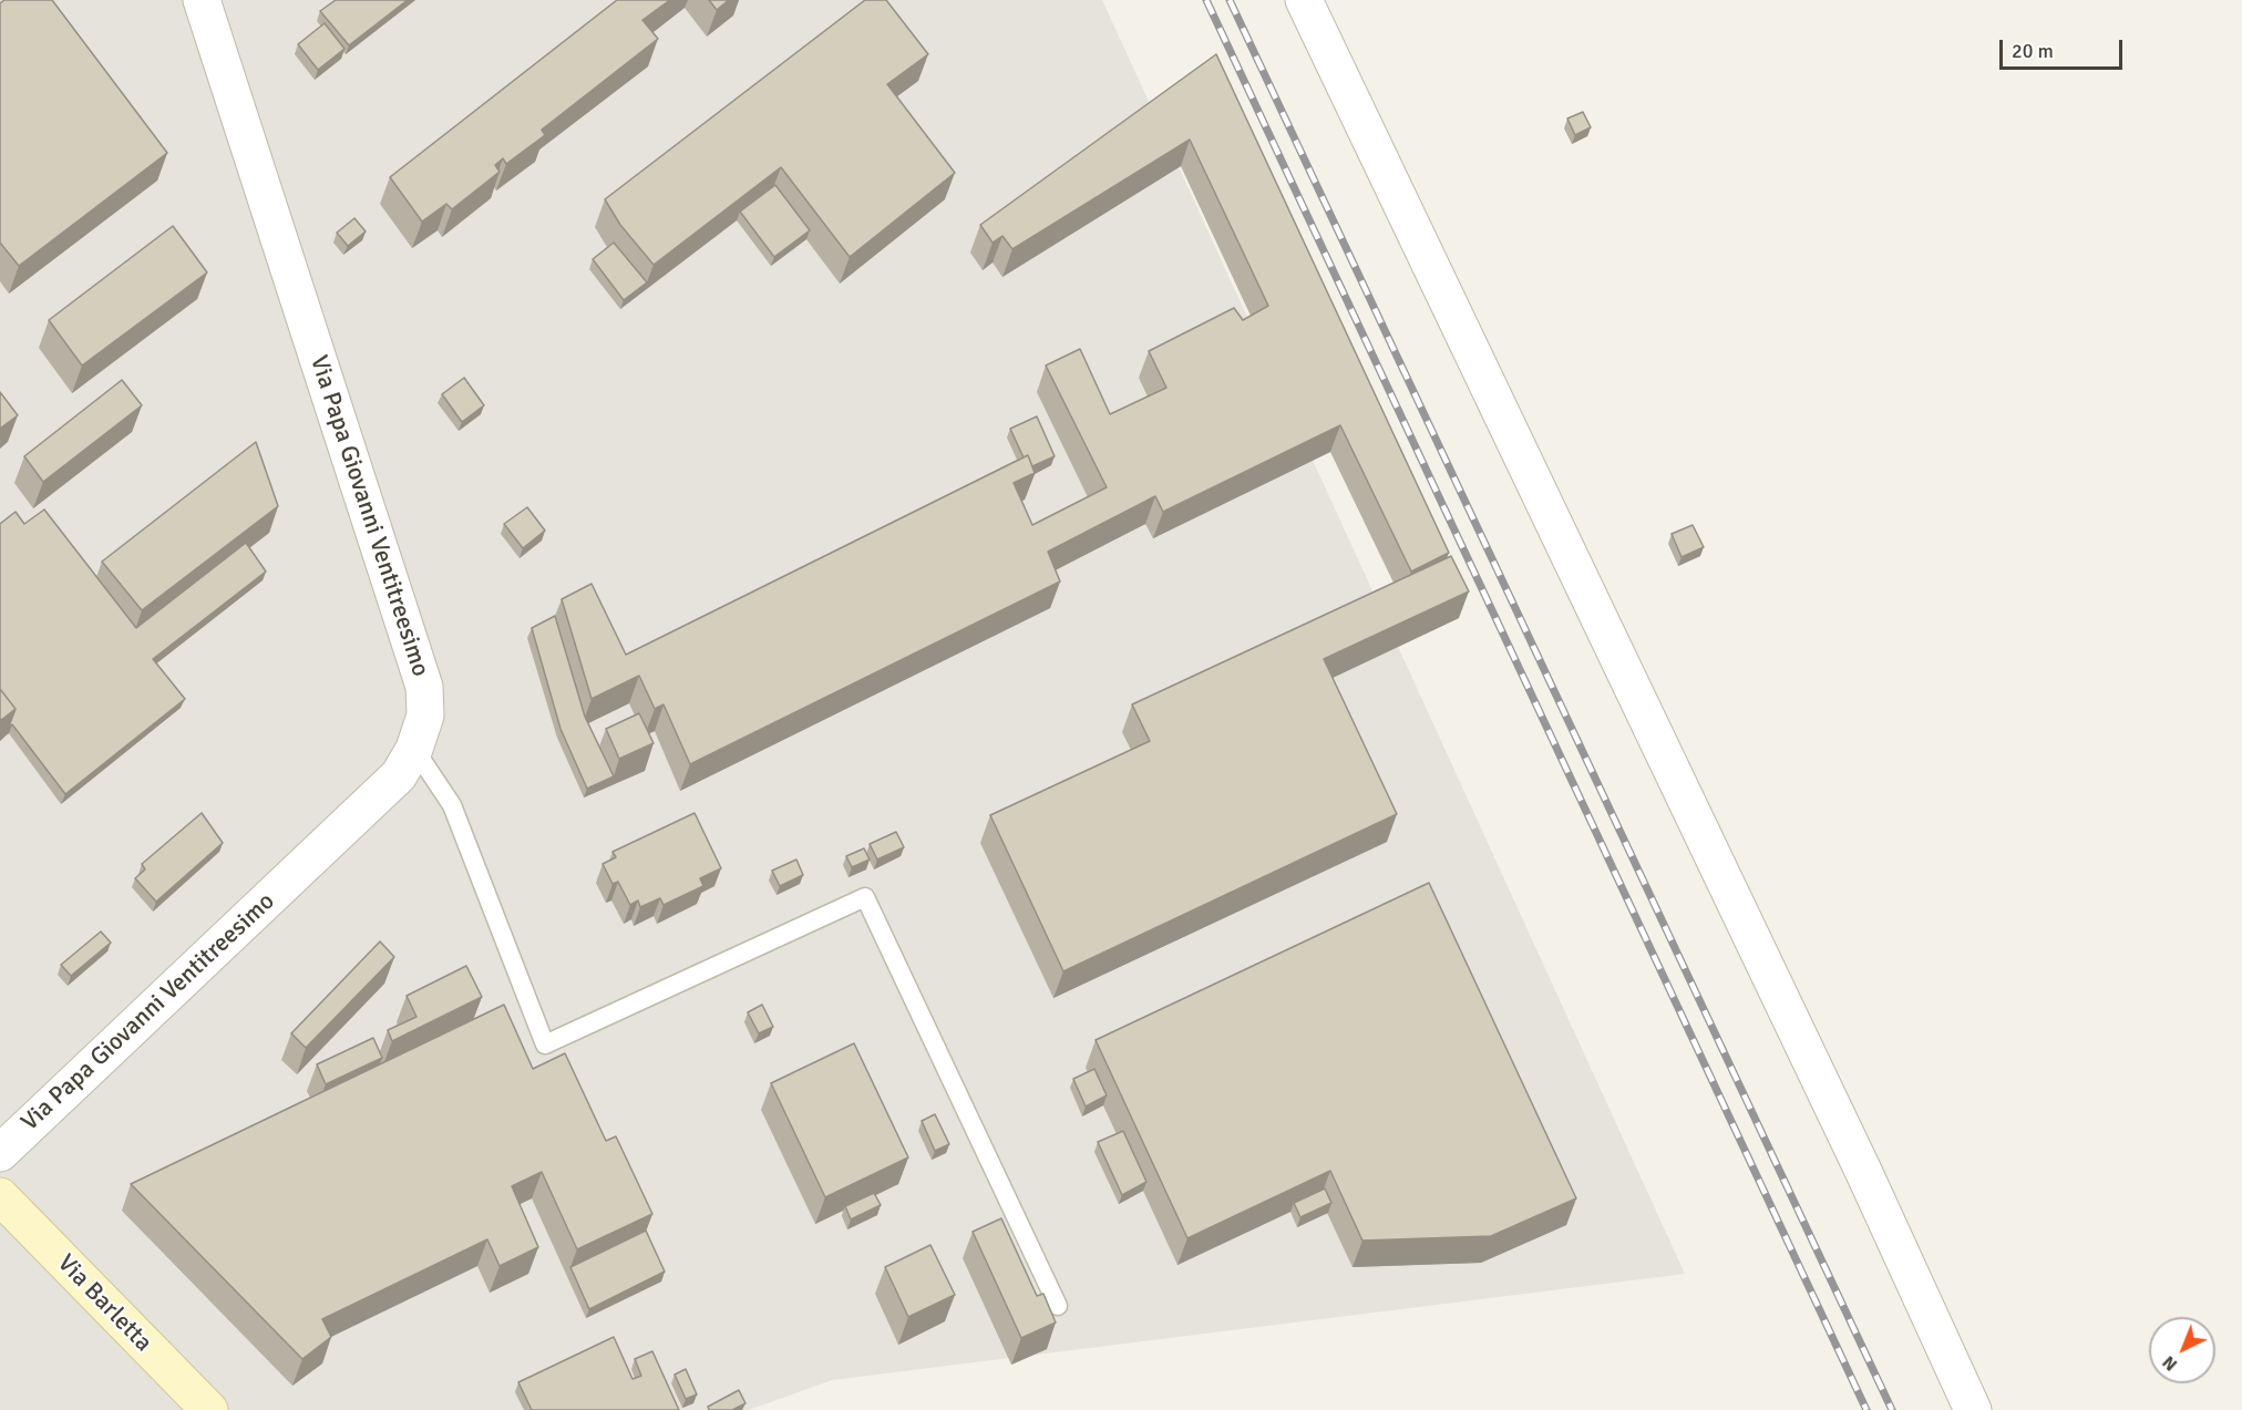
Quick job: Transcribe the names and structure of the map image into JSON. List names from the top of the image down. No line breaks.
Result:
{"streets":{"main road":["Via Barletta"],"street":["Via Papa Giovanni Ventitreesimo"]},"scale_bar":"20 m","north":"bottom left"}
